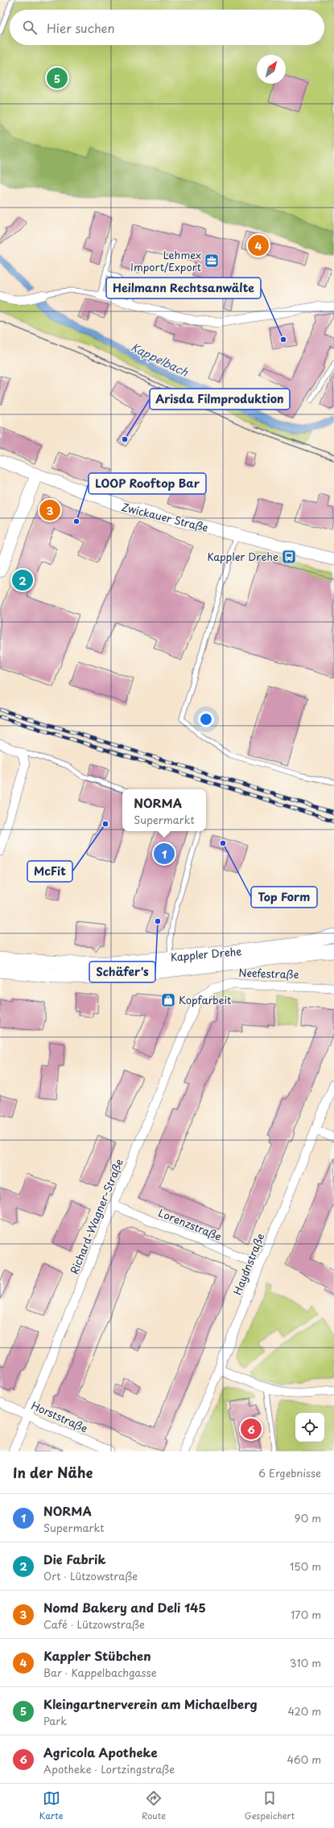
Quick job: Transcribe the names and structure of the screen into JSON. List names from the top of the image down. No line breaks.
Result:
{"streets":{"main road":["Zwickauer Straße","Kappler Drehe"],"street":["Neefestraße","Richard-Wagner-Straße","Lorenzstraße","Haydnstraße","Horststraße"]},"crossings":[["Neefestraße","Richard-Wagner-Straße"],["Richard-Wagner-Straße","Lorenzstraße"],["Richard-Wagner-Straße","Horststraße"],["Lorenzstraße","Haydnstraße"]],"water":["Kappelbach"],"places":{"office":["Lehmex Import/Export"],"other":["Heilmann Rechtsanwälte","Arisda Filmproduktion","LOOP Rooftop Bar","McFit","Top Form","Schäfer's"],"bus stop":["Kappler Drehe"],"shop":["Kopfarbeit"]},"north":"top right","page":{"search":"Hier suchen","pins":["5","4","3","2","1","6"],"popup":["NORMA","Supermarkt"],"heading":["In der Nähe","6 Ergebnisse"],"list":[{"mark":"1","name":"NORMA","note":"Supermarkt","value":"90 m"},{"mark":"2","name":"Die Fabrik","note":"Ort · Lützowstraße","value":"150 m"},{"mark":"3","name":"Nomd Bakery and Deli 145","note":"Café · Lützowstraße","value":"170 m"},{"mark":"4","name":"Kappler Stübchen","note":"Bar · Kappelbachgasse","value":"310 m"},{"mark":"5","name":"Kleingartnerverein am Michaelberg","note":"Park","value":"420 m"},{"mark":"6","name":"Agricola Apotheke","note":"Apotheke · Lortzingstraße","value":"460 m"}],"nav":["Karte","Route","Gespeichert"]}}
